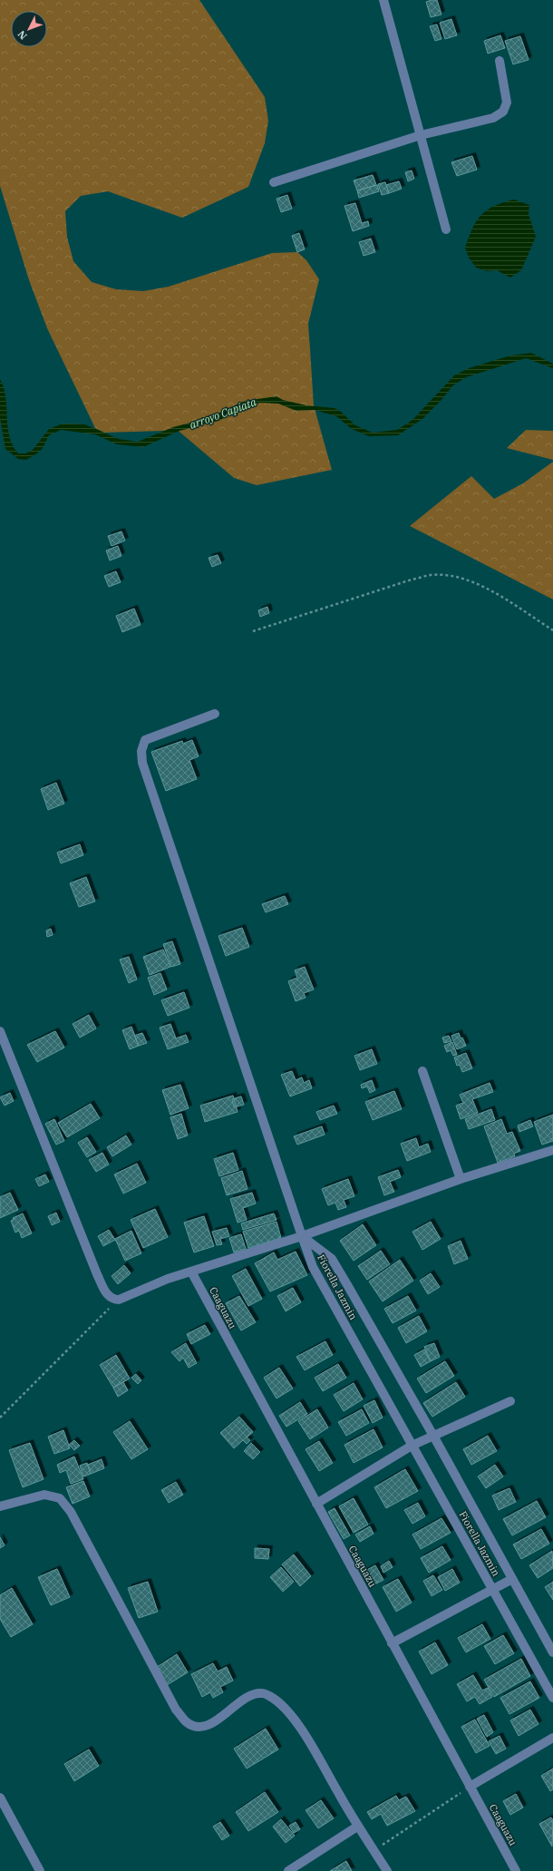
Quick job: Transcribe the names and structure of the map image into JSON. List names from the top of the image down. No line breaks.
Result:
{"streets":{"street":["Fiorella Jazmin","Caaguazu"]},"water":["arroyo Capiata"],"north":"bottom left"}
